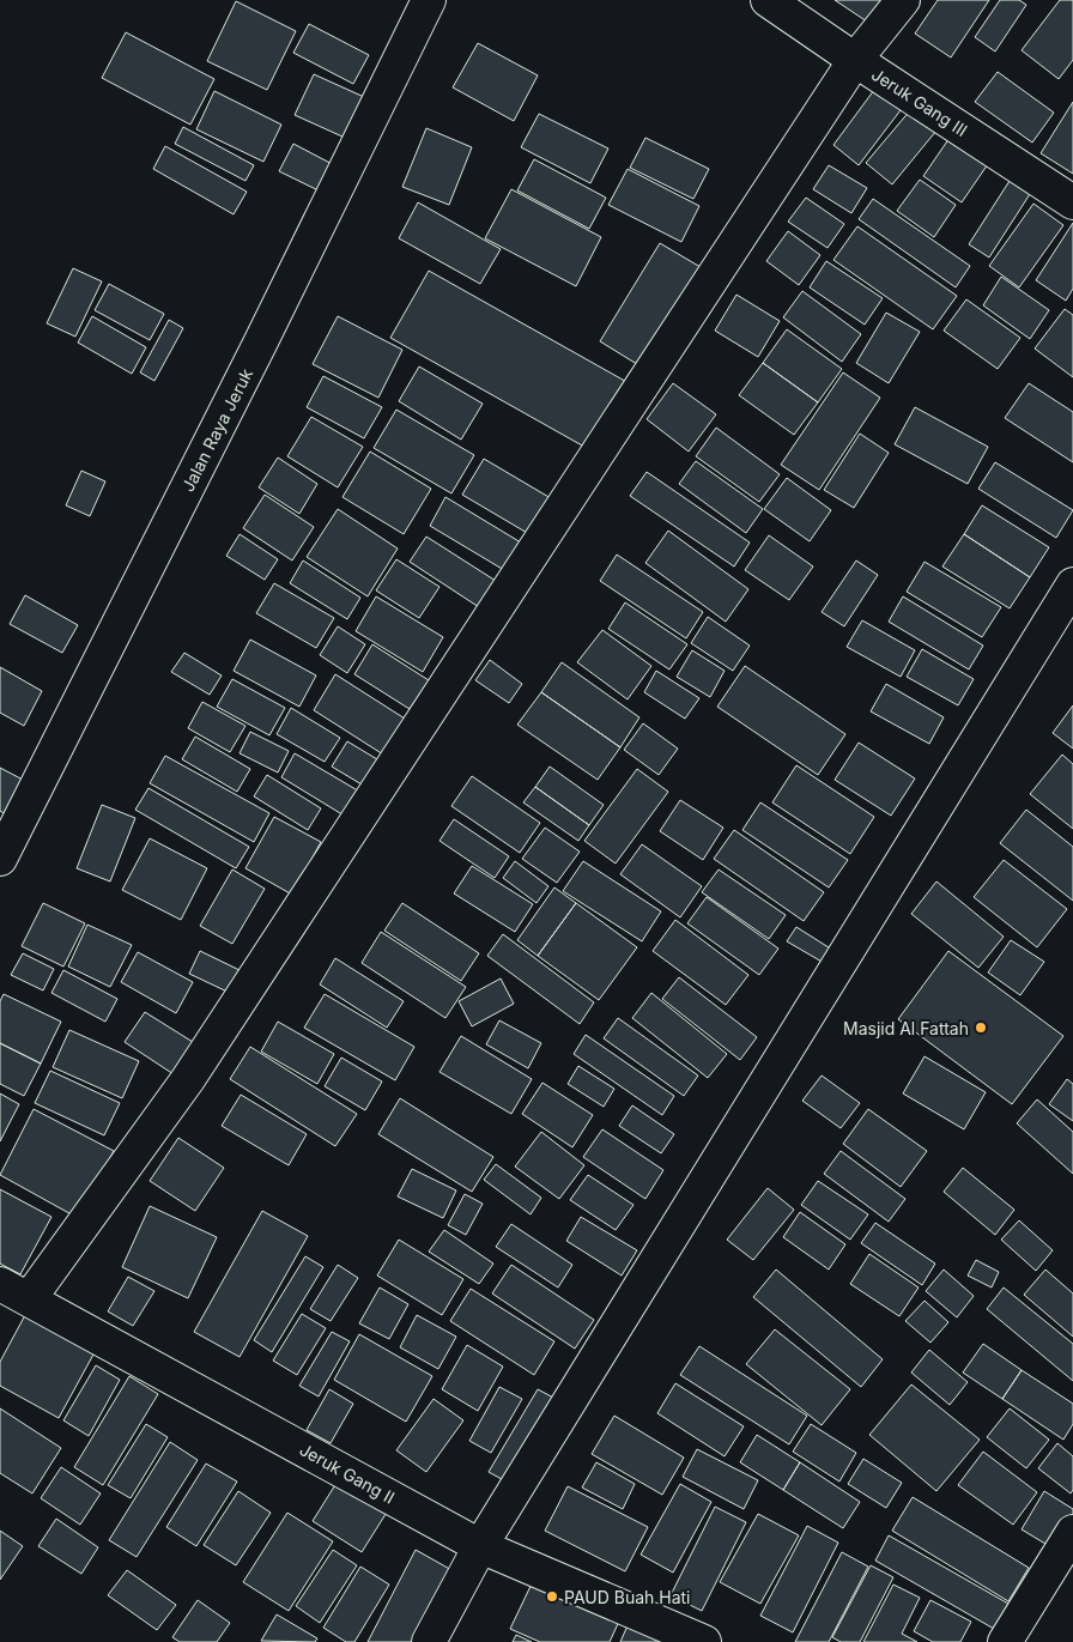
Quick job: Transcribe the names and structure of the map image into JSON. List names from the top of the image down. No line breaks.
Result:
{"streets":{"street":["Jeruk Gang III","Jalan Raya Jeruk","Jeruk Gang II"]},"places":["Masjid Al Fattah","PAUD Buah Hati"]}
